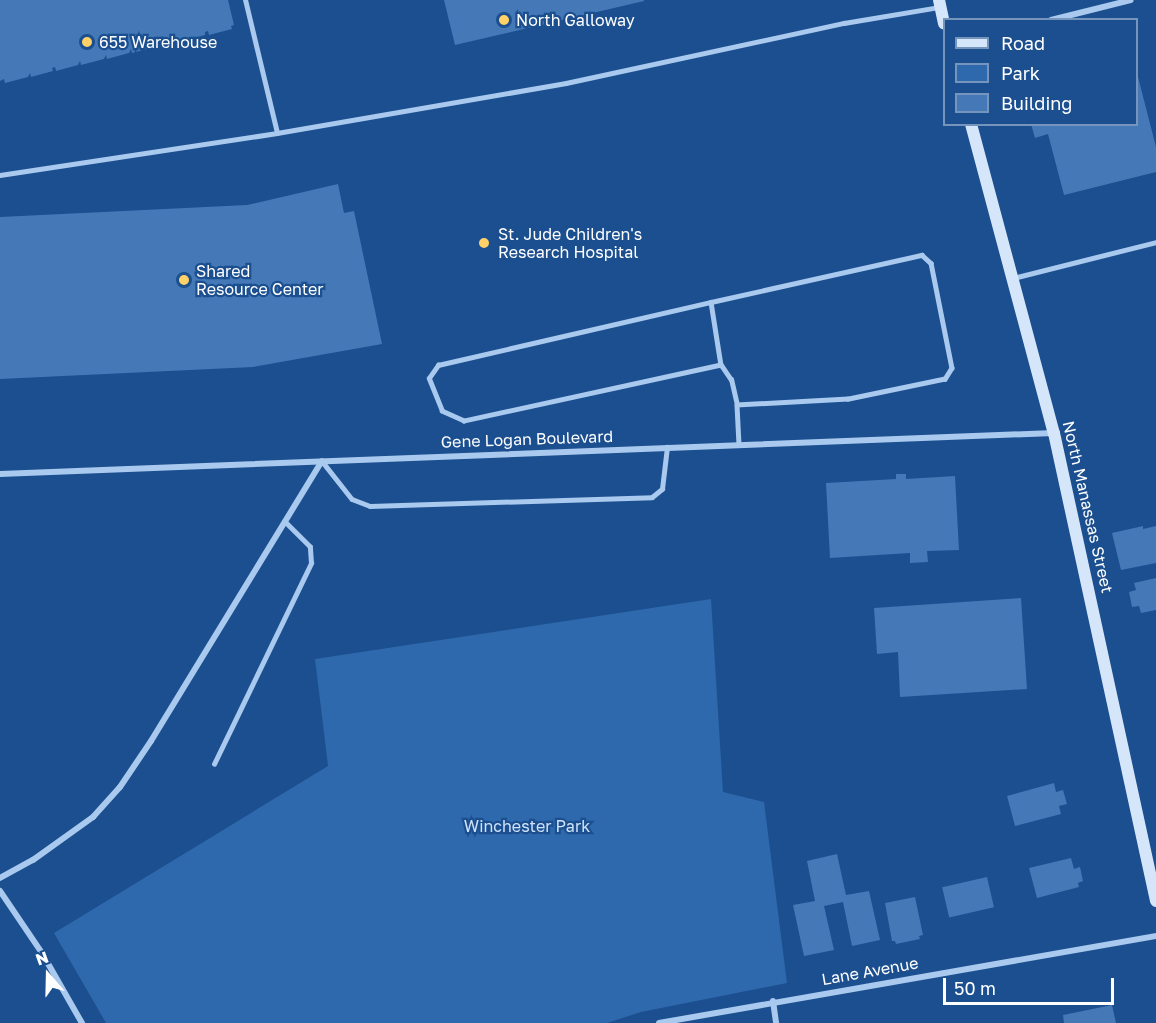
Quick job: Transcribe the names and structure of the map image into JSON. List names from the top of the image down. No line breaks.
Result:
{"streets":{"street":["Gene Logan Boulevard","North Manassas Street","Lane Avenue"]},"crossings":[["Gene Logan Boulevard","North Manassas Street"]],"parks":["Winchester Park"],"places":["North Galloway","655 Warehouse","St. Jude Children's Research Hospital","Shared Resource Center"],"legend":["Road","Park","Building"],"scale_bar":"50 m","north":"top"}
